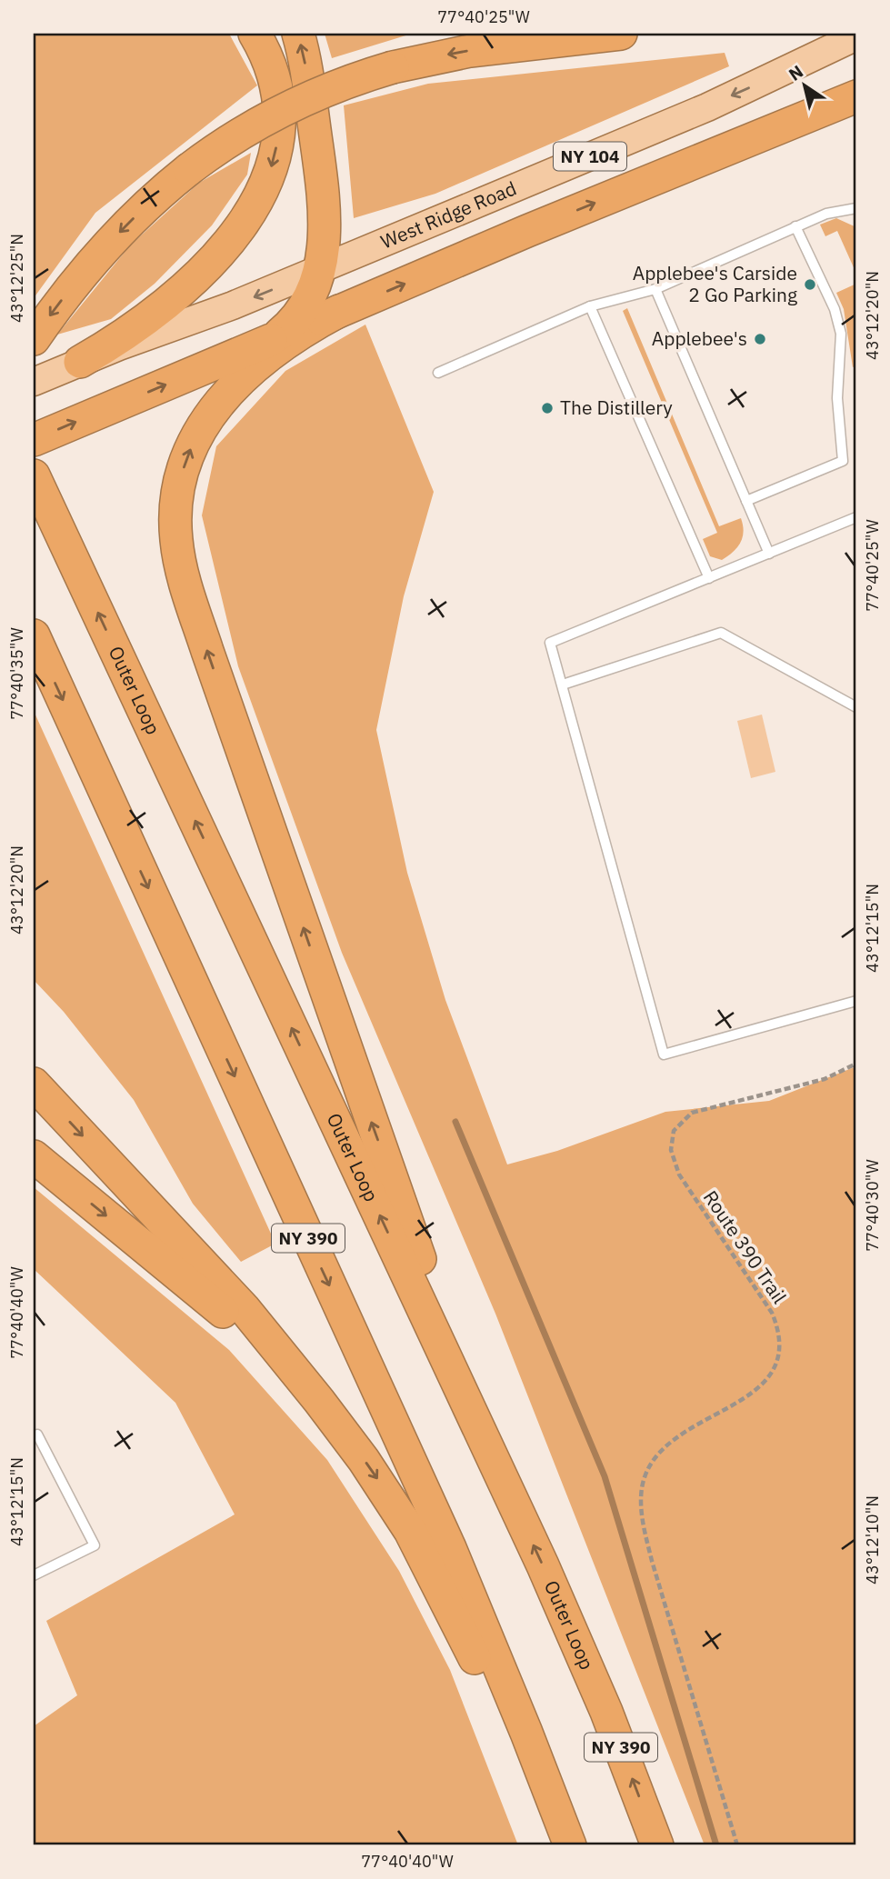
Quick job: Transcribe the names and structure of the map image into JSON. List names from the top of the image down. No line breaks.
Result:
{"streets":{"highway":["NY 104","Outer Loop","NY 390"],"main road":["West Ridge Road"],"path":["Route 390 Trail"]},"one_way":["West Ridge Road"],"places":["Applebee's Carside 2 Go Parking","Applebee's","The Distillery"],"north":"top left","coordinates":["77°40'25\"W","43°12'25\"N","43°12'20\"N","77°40'35\"W","43°12'15\"N","77°40'30\"W","77°40'40\"W","43°12'10\"N"]}
